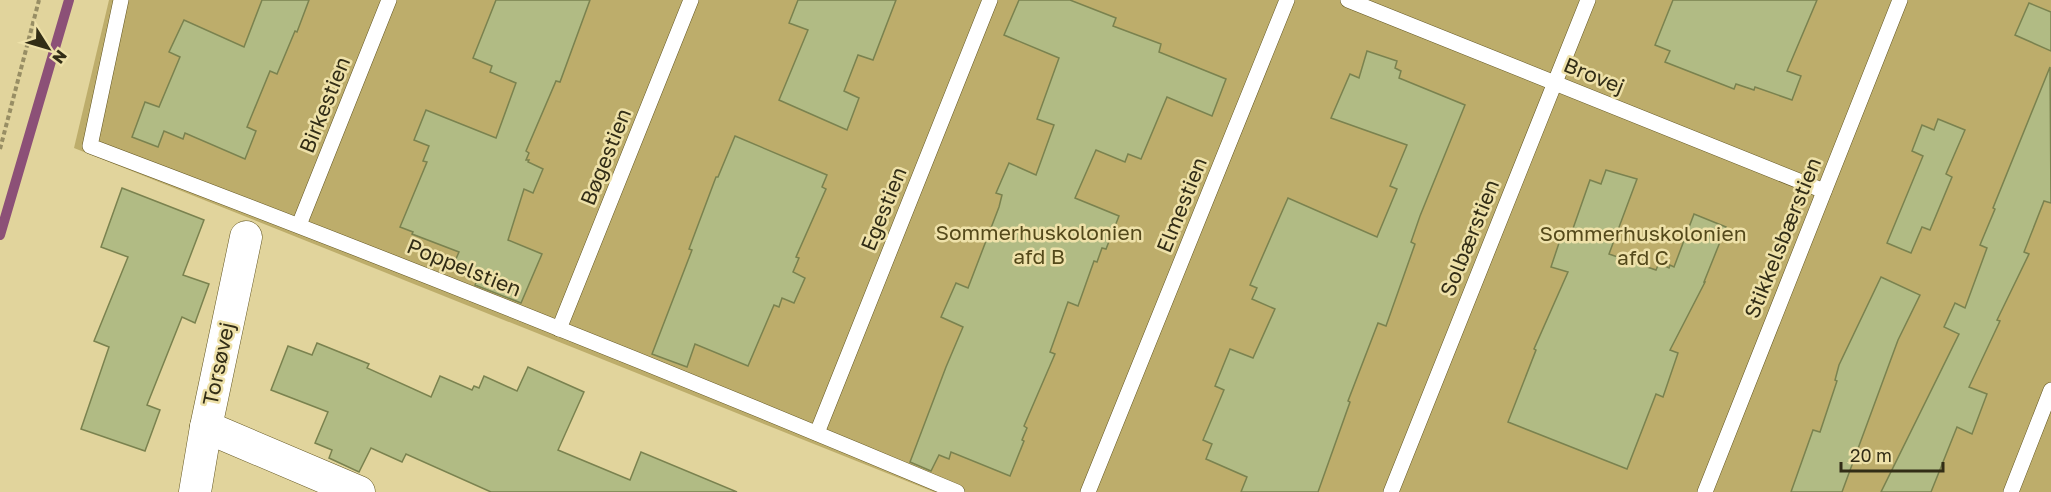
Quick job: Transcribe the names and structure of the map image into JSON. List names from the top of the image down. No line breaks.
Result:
{"streets":{"street":["Torsøvej"],"lane":["Brovej","Birkestien","Bøgestien","Elmestien","Egestien","Solbærstien","Stikkelsbærstien","Poppelstien"]},"crossings":[["Brovej","Solbærstien"],["Brovej","Stikkelsbærstien"],["Birkestien","Poppelstien"],["Bøgestien","Poppelstien"],["Egestien","Poppelstien"]],"parks":["Sommerhuskolonien afd B","Sommerhuskolonien afd C"],"scale_bar":"20 m","north":"bottom right"}
